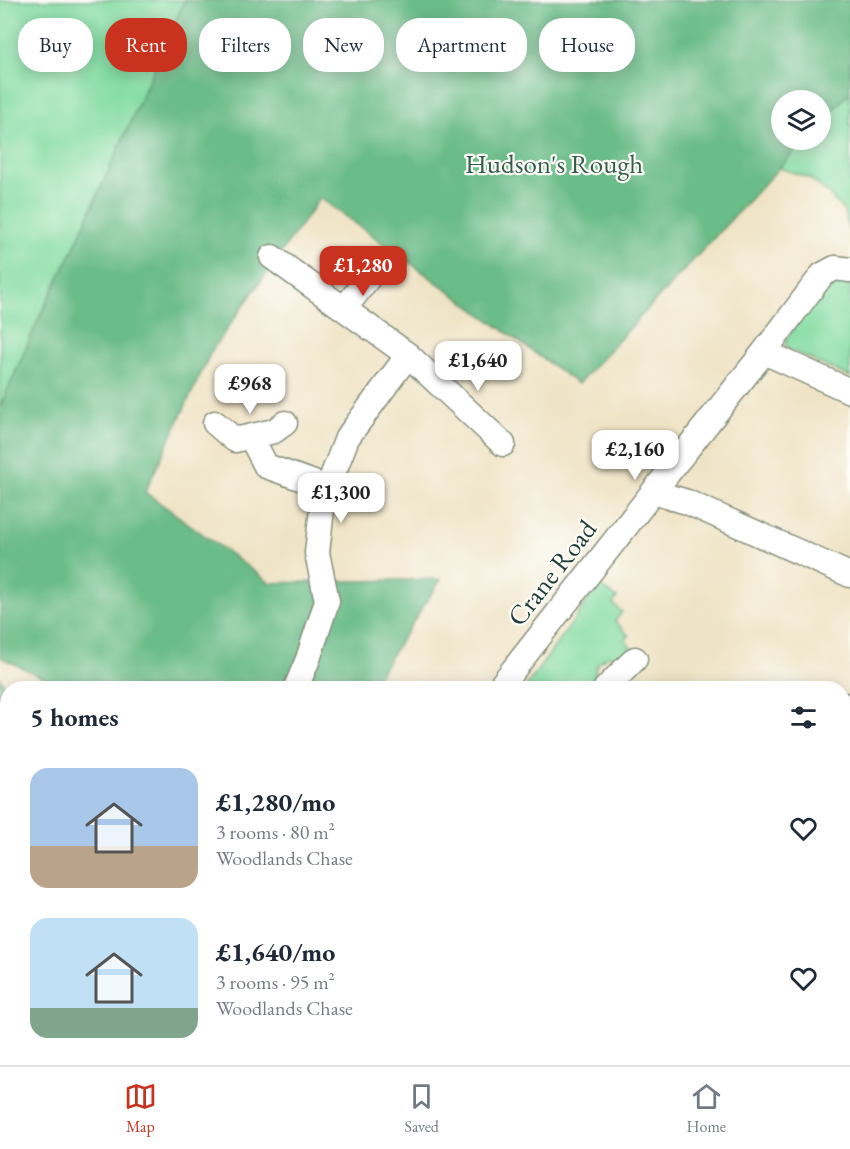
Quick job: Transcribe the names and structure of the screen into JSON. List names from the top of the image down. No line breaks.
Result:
{"streets":{"street":["Crane Road"]},"parks":["Hudson's Rough"],"page":{"chip":["Buy","Rent","Filters","New","Apartment","House"],"price":["£1,280","£1,640","£968","£2,160","£1,300"],"heading":"5 homes","list":[{"name":"£1,280/mo","note":"3 rooms · 80 m² · Woodlands Chase"},{"name":"£1,640/mo","note":"3 rooms · 95 m² · Woodlands Chase"}],"tabs":["Map","Saved","Home"]}}
